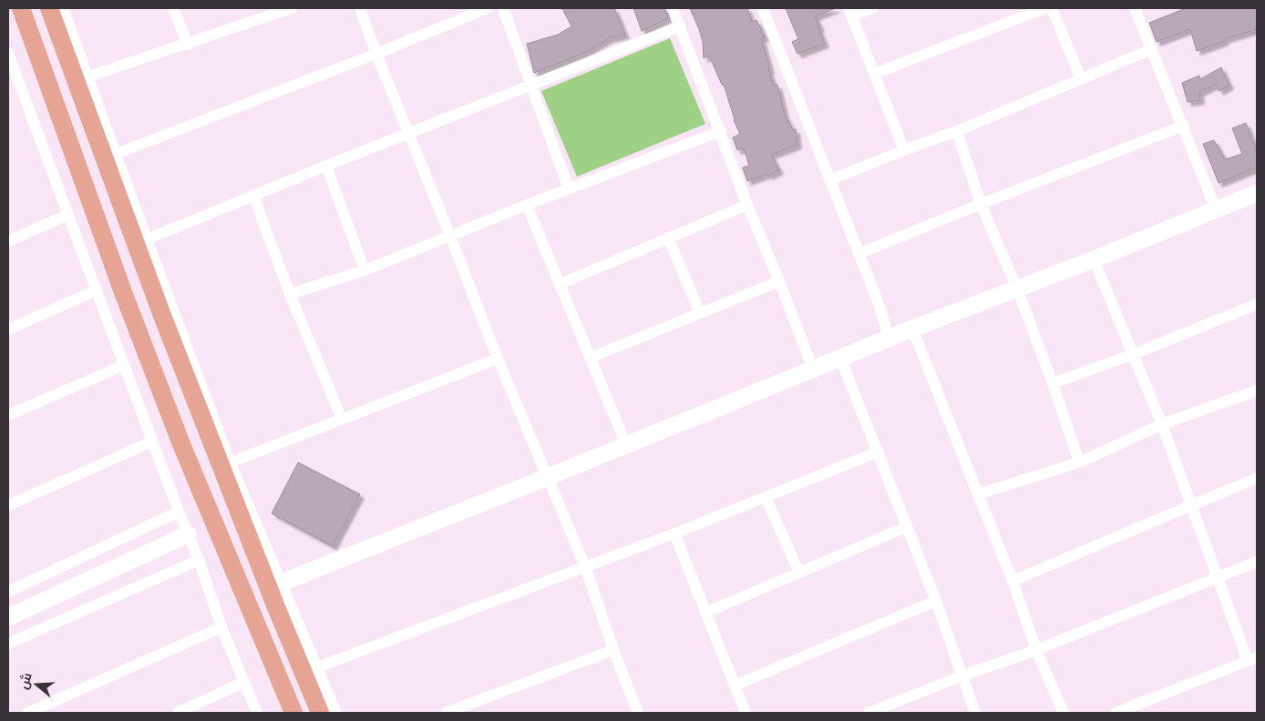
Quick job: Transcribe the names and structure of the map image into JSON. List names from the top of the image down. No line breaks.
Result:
{"north":"left"}
